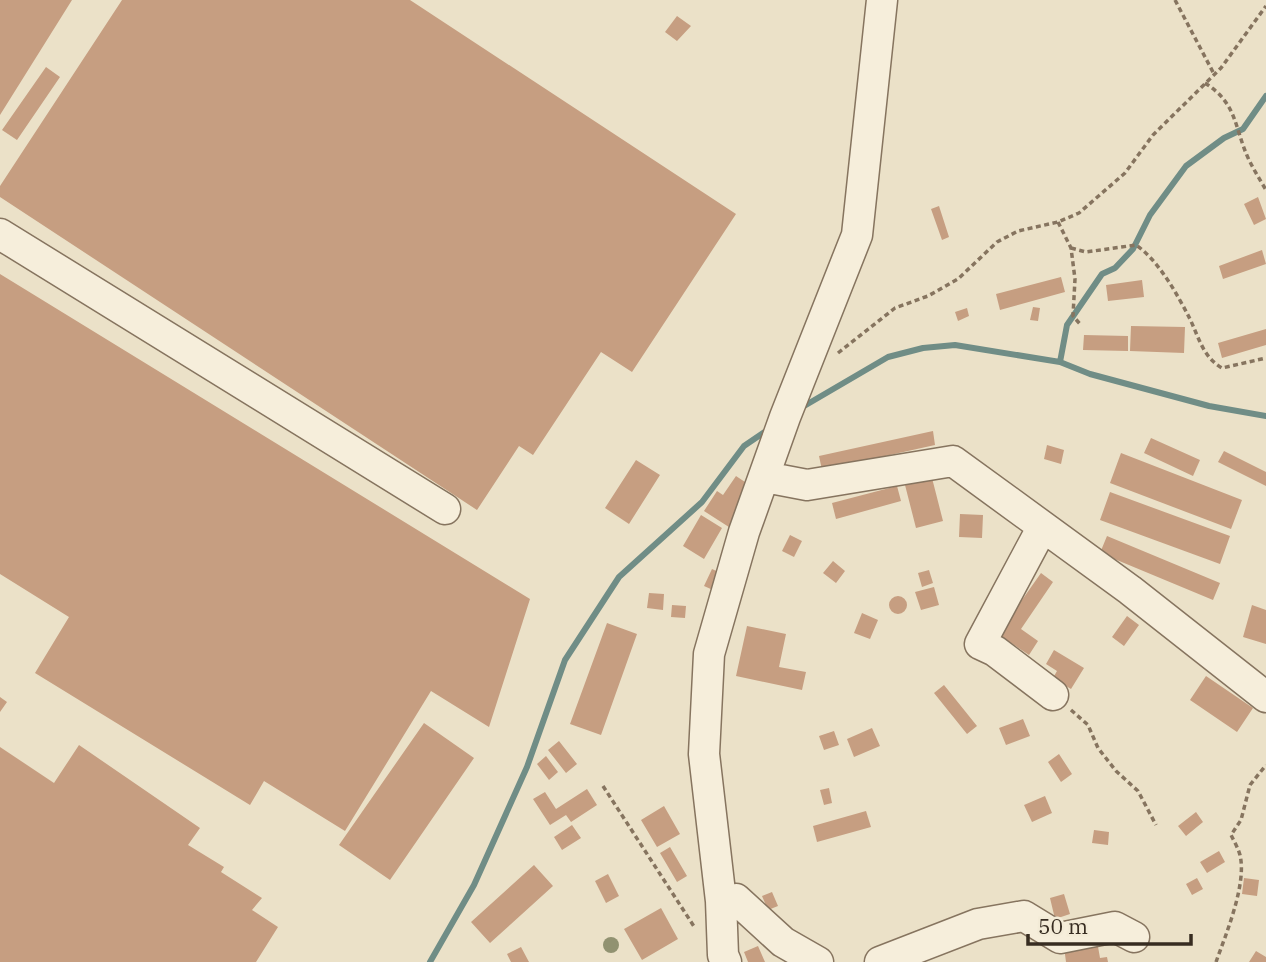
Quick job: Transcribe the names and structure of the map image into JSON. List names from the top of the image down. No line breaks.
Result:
{"scale_bar":"50 m"}
